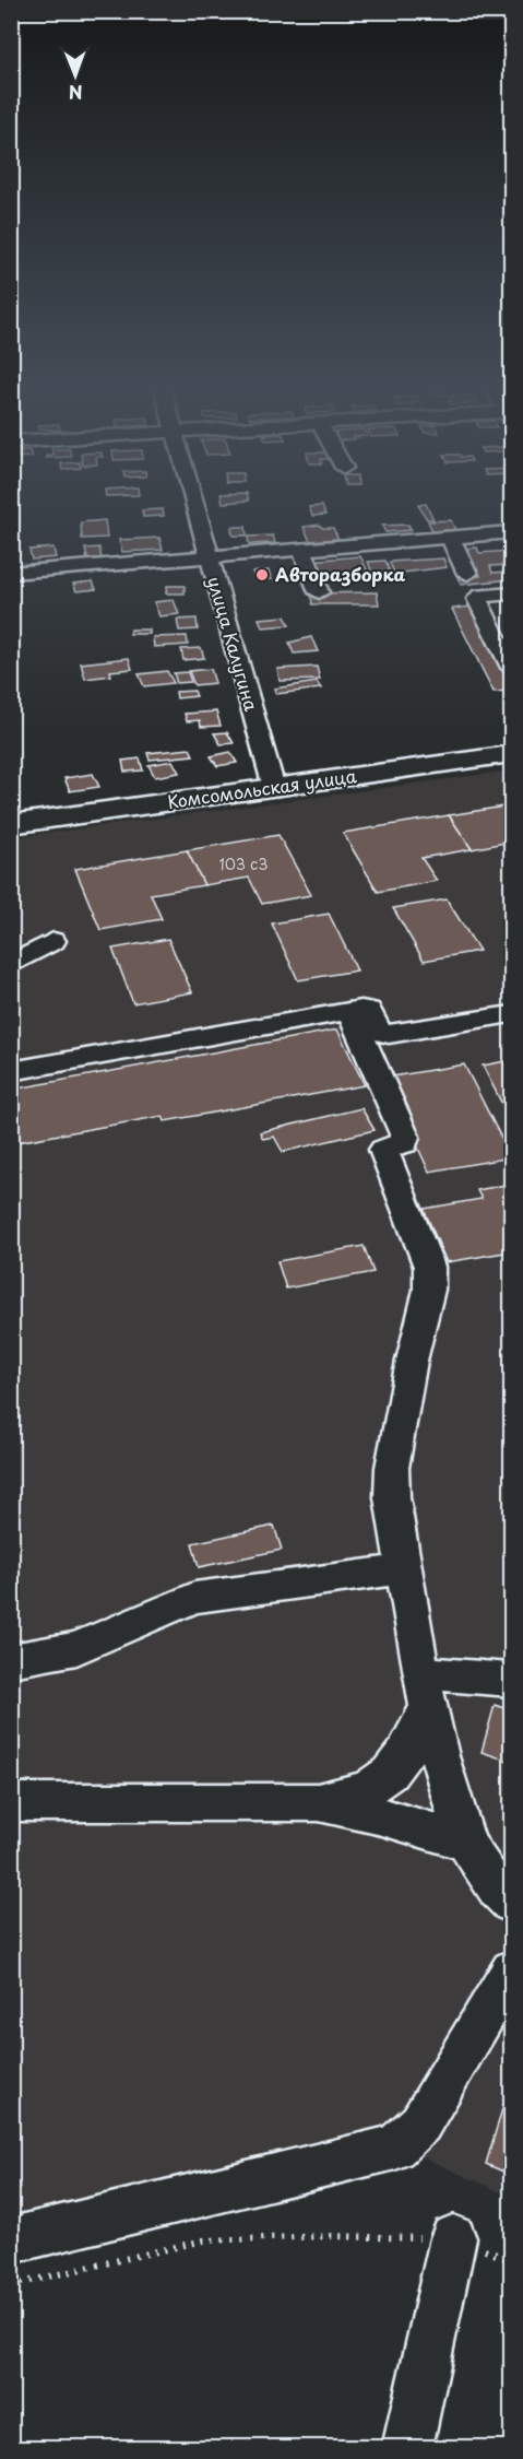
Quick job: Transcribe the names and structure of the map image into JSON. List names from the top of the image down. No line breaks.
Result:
{"streets":{"main road":["Комсомольская улица"],"street":["улица Калугина"]},"crossings":[["улица Калугина","Комсомольская улица"]],"places":["Авторазборка"],"house_numbers":["103 с3"],"north":"bottom"}
